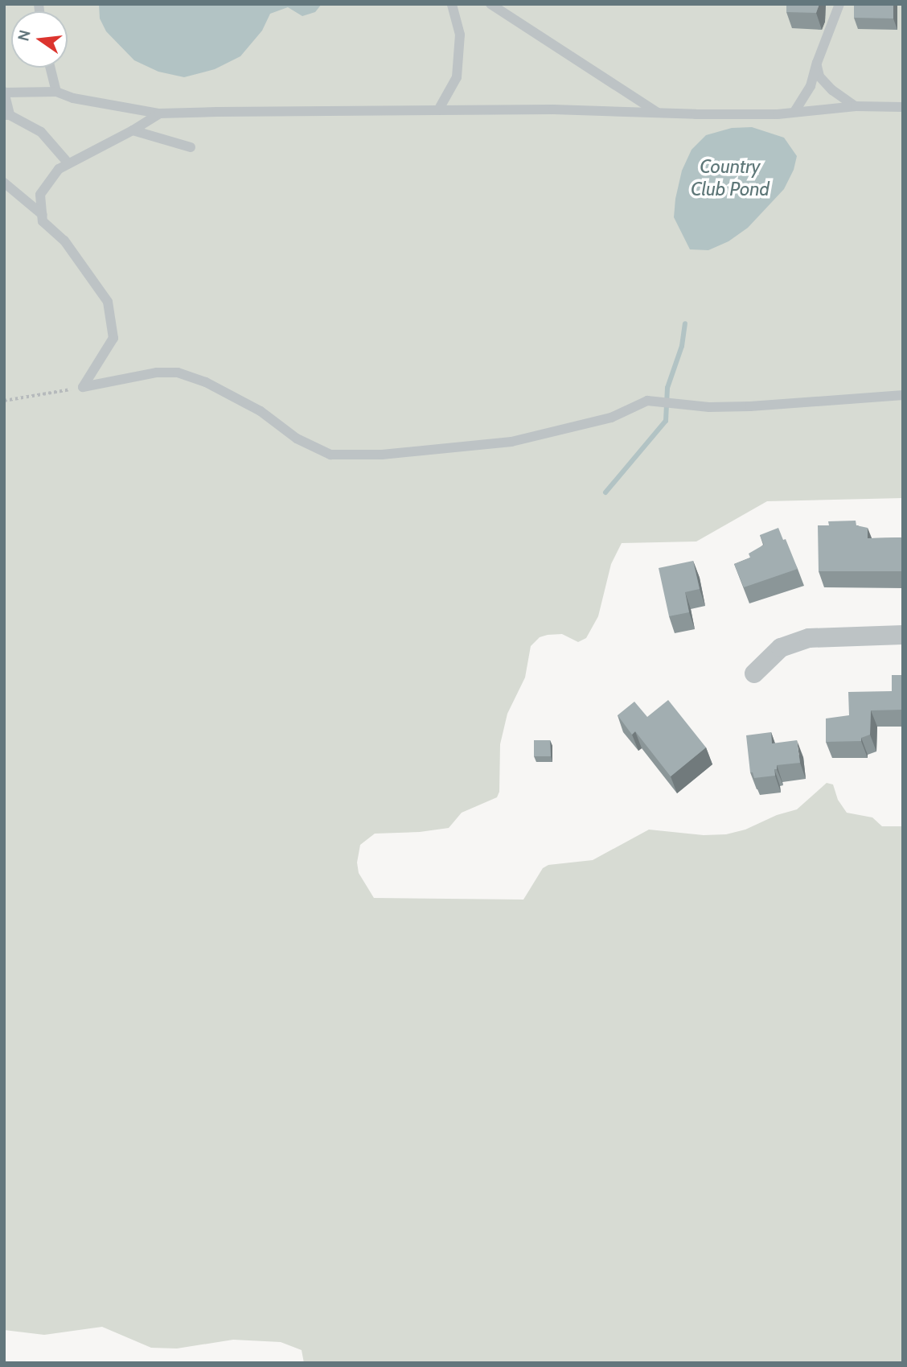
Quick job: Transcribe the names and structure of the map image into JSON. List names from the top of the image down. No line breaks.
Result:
{"water":["Country Club Pond"],"north":"left"}
